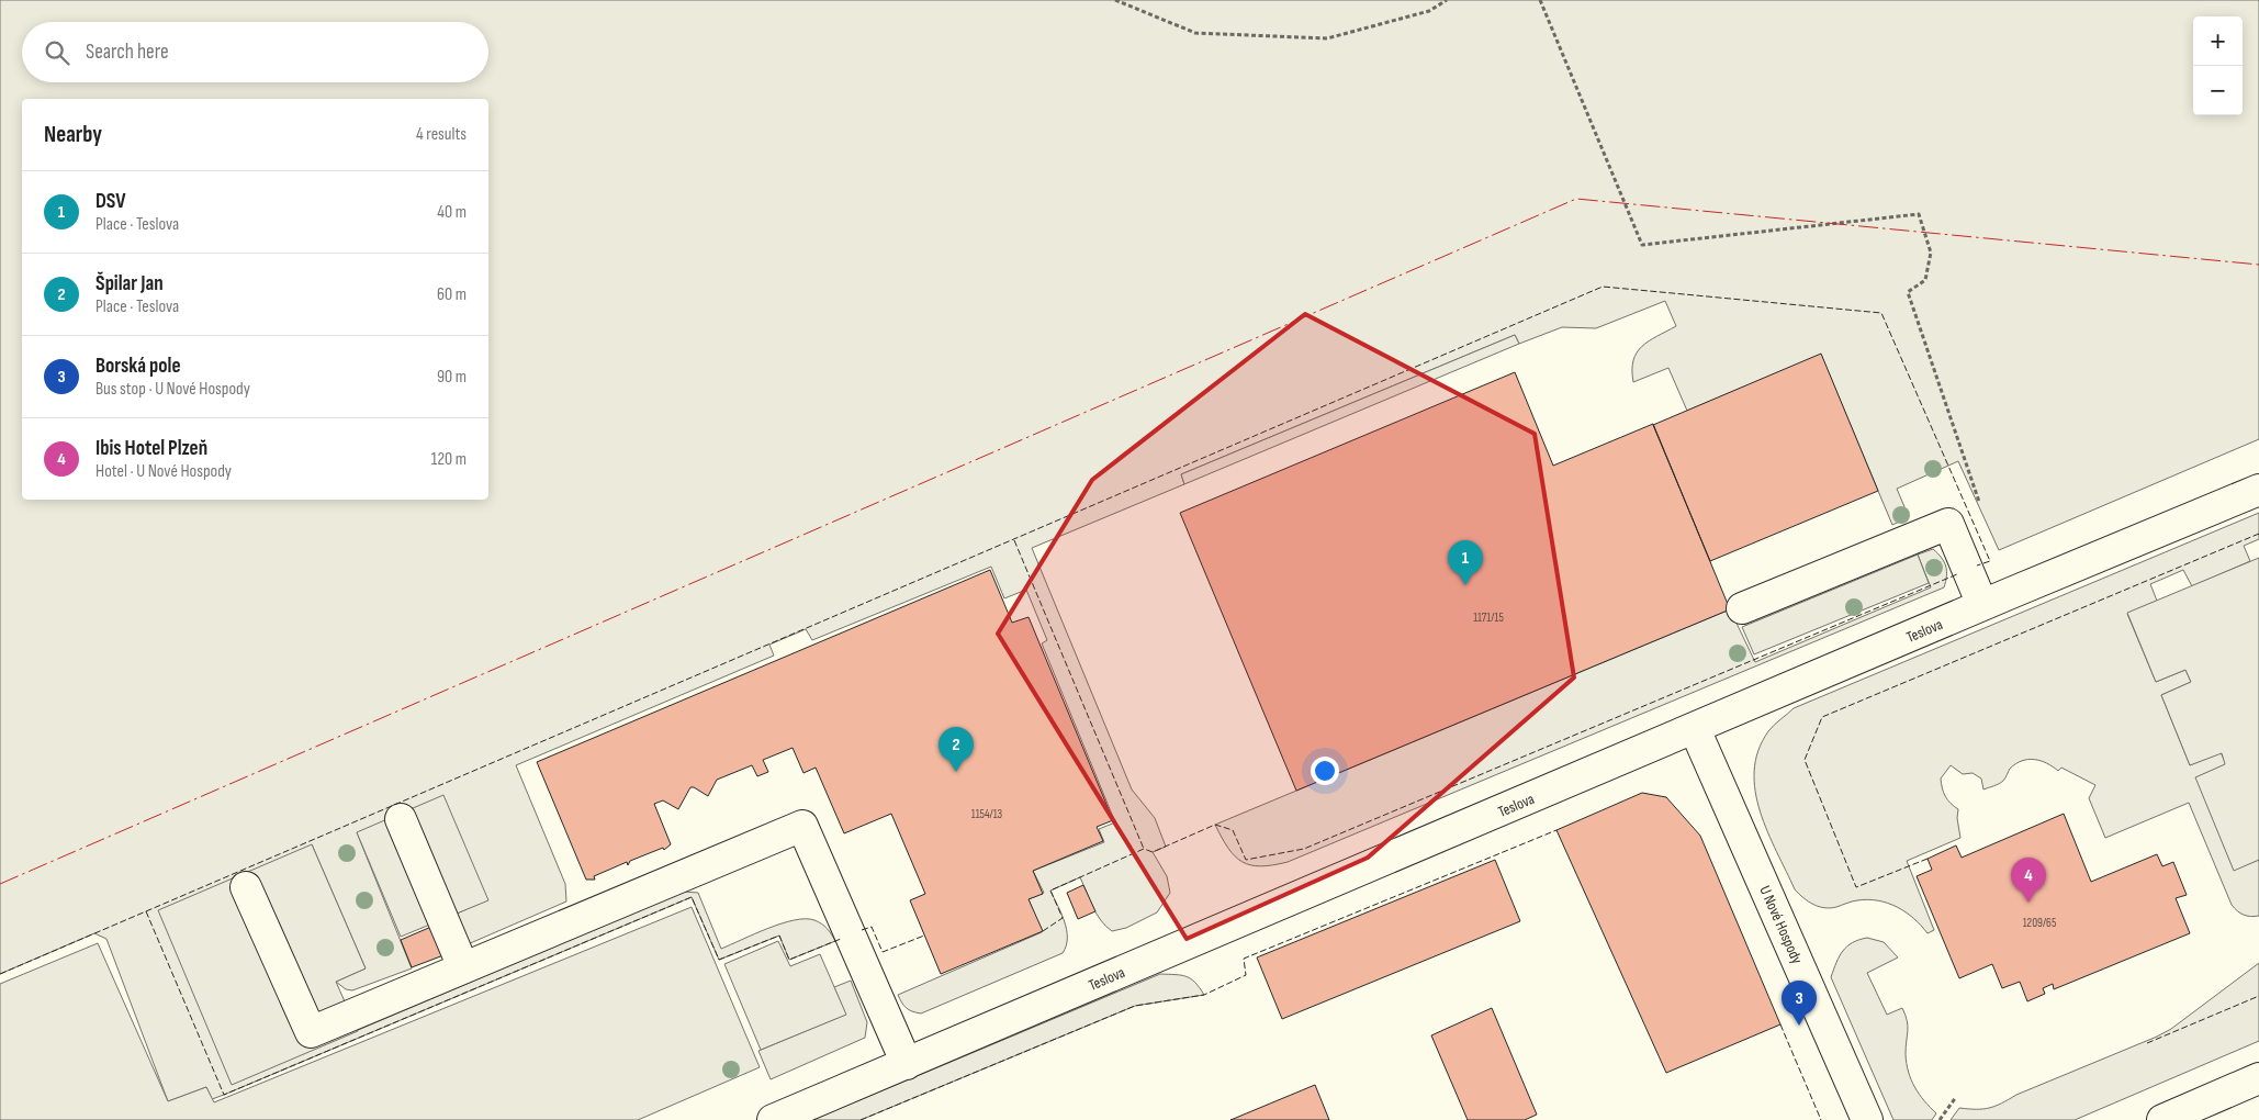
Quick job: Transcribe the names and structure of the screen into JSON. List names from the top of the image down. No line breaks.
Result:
{"streets":{"street":["Teslova","U Nové Hospody"]},"crossings":[["Teslova","U Nové Hospody"]],"house_numbers":["1171/15","1154/13","1209/65"],"page":{"map_buttons":["+","−"],"search":"Search here","heading":["Nearby","4 results"],"list":[{"mark":"1","name":"DSV","note":"Place · Teslova","value":"40 m"},{"mark":"2","name":"Špilar Jan","note":"Place · Teslova","value":"60 m"},{"mark":"3","name":"Borská pole","note":"Bus stop · U Nové Hospody","value":"90 m"},{"mark":"4","name":"Ibis Hotel Plzeň","note":"Hotel · U Nové Hospody","value":"120 m"}],"pins":["1","2","4","3"]}}
